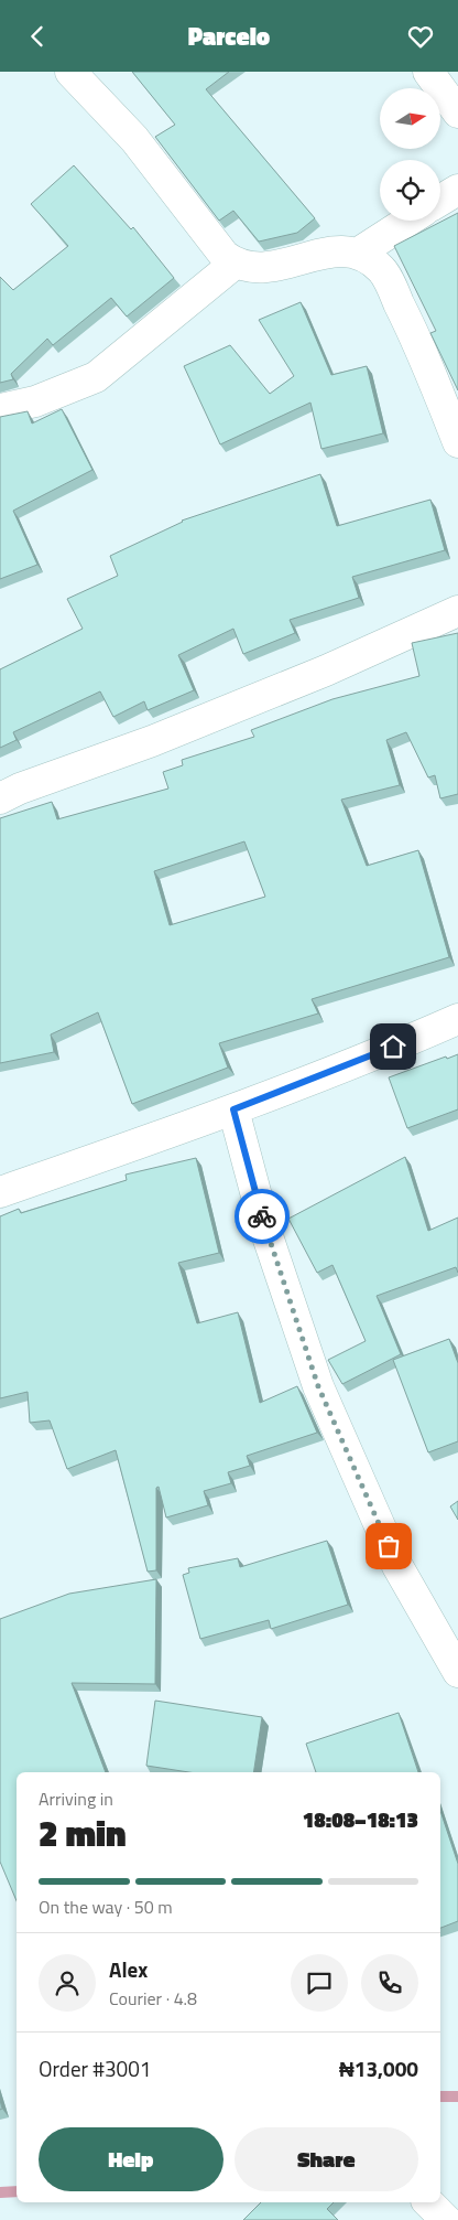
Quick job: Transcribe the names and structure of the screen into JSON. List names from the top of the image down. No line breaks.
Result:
{"north":"right","page":{"header":"Parcelo","heading":["2 min","Arriving in","18:08–18:13"],"panel":["Alex","Courier · 4.8","Order #3001","₦13,000"],"bar":"On the way · 50 m","buttons":["Help","Share"]}}
